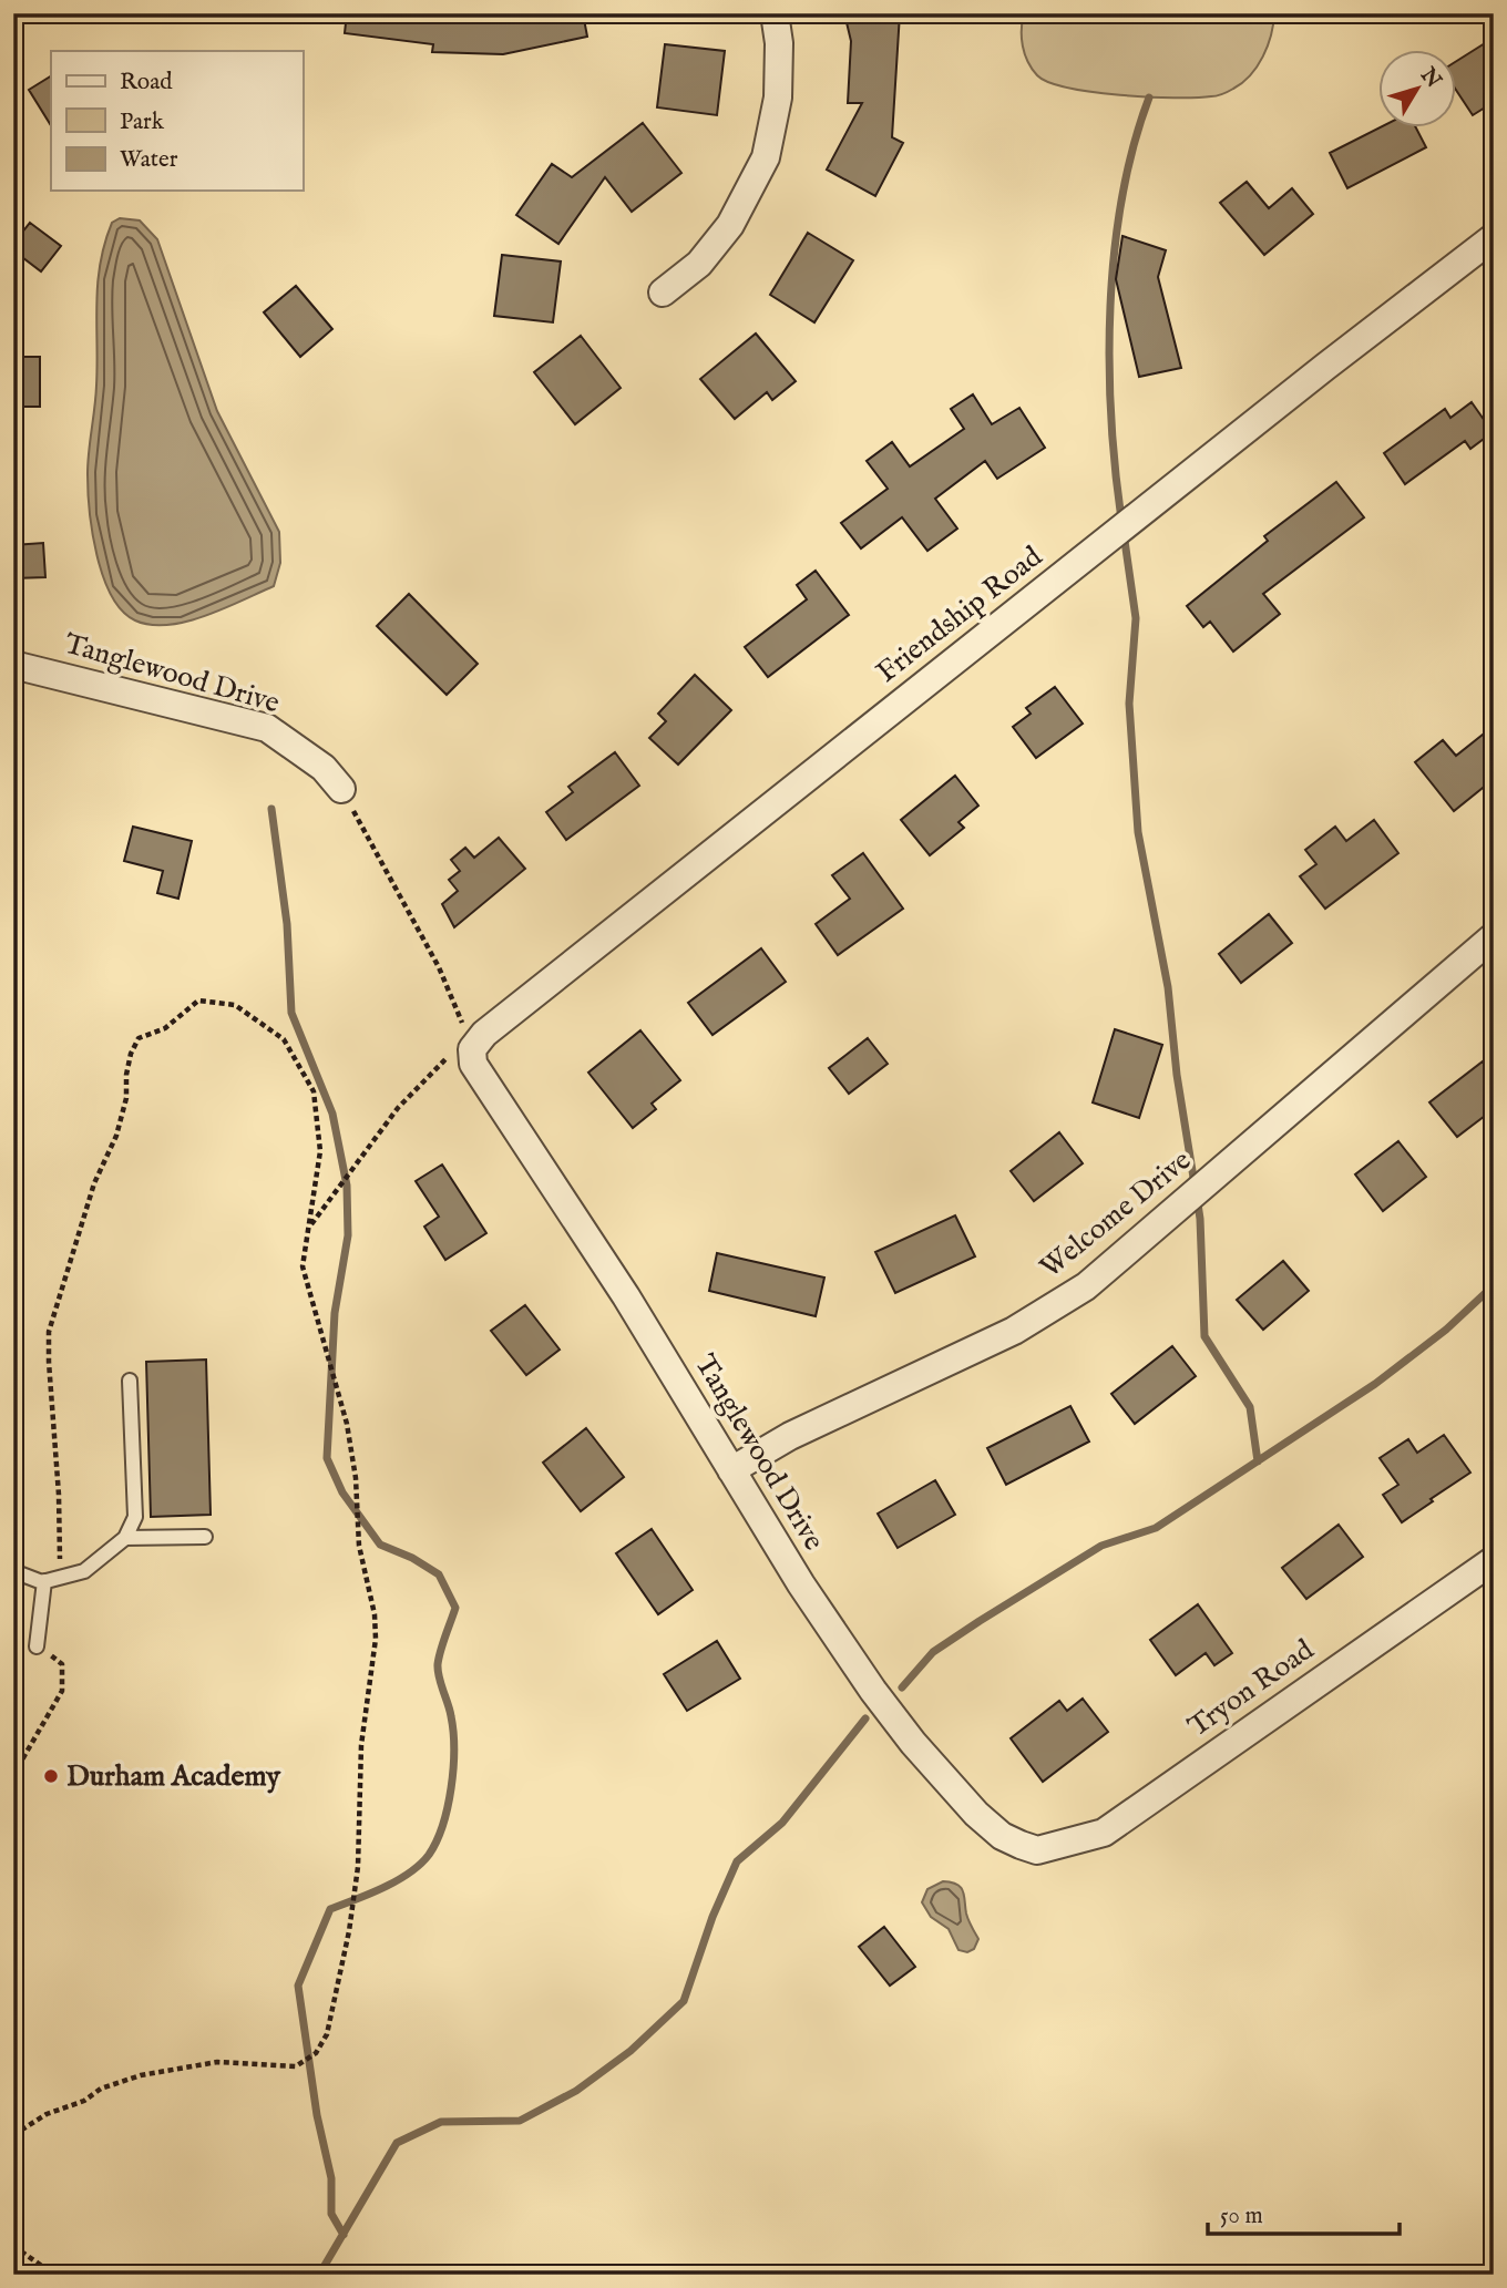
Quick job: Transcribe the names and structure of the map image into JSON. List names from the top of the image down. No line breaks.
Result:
{"streets":{"street":["Friendship Road","Tanglewood Drive","Welcome Drive","Tryon Road"]},"crossings":[["Friendship Road","Tanglewood Drive"],["Tanglewood Drive","Welcome Drive"],["Tanglewood Drive","Tryon Road"]],"places":["Durham Academy"],"legend":["Road","Park","Water"],"scale_bar":"50 m","north":"top right"}
